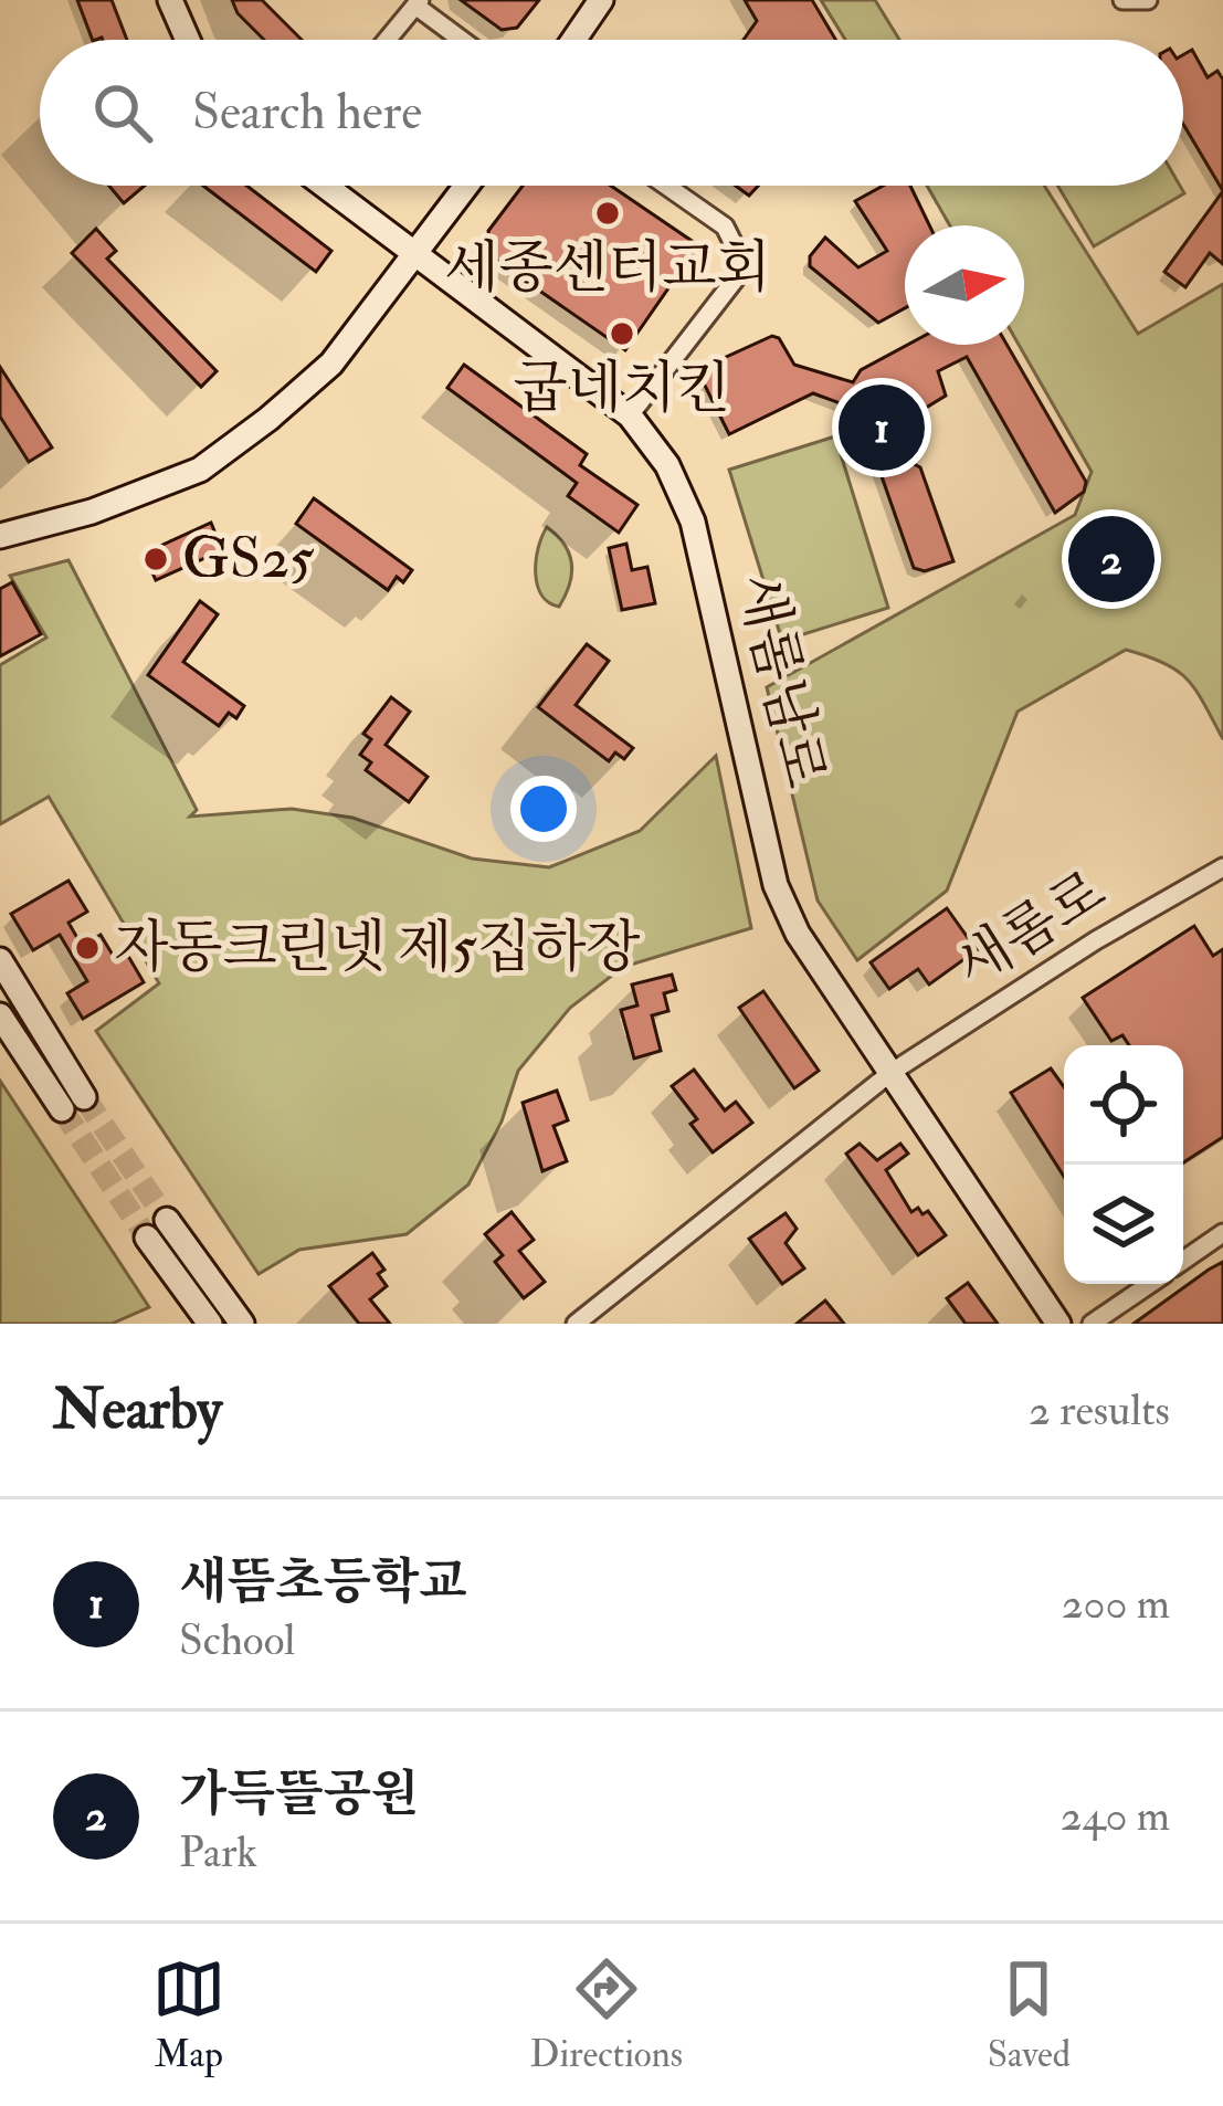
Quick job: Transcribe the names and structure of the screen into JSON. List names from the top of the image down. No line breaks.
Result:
{"streets":{"street":["새롬남로","새롬로"]},"crossings":[["새롬남로","새롬로"]],"places":["세종센터교회","굽네치킨","GS25","자동크린넷 제5집하장"],"north":"right","page":{"search":"Search here","pins":["1","2"],"heading":["Nearby","2 results"],"list":[{"mark":"1","name":"새뜸초등학교","note":"School","value":"200 m"},{"mark":"2","name":"가득뜰공원","note":"Park","value":"240 m"}],"nav":["Map","Directions","Saved"]}}
